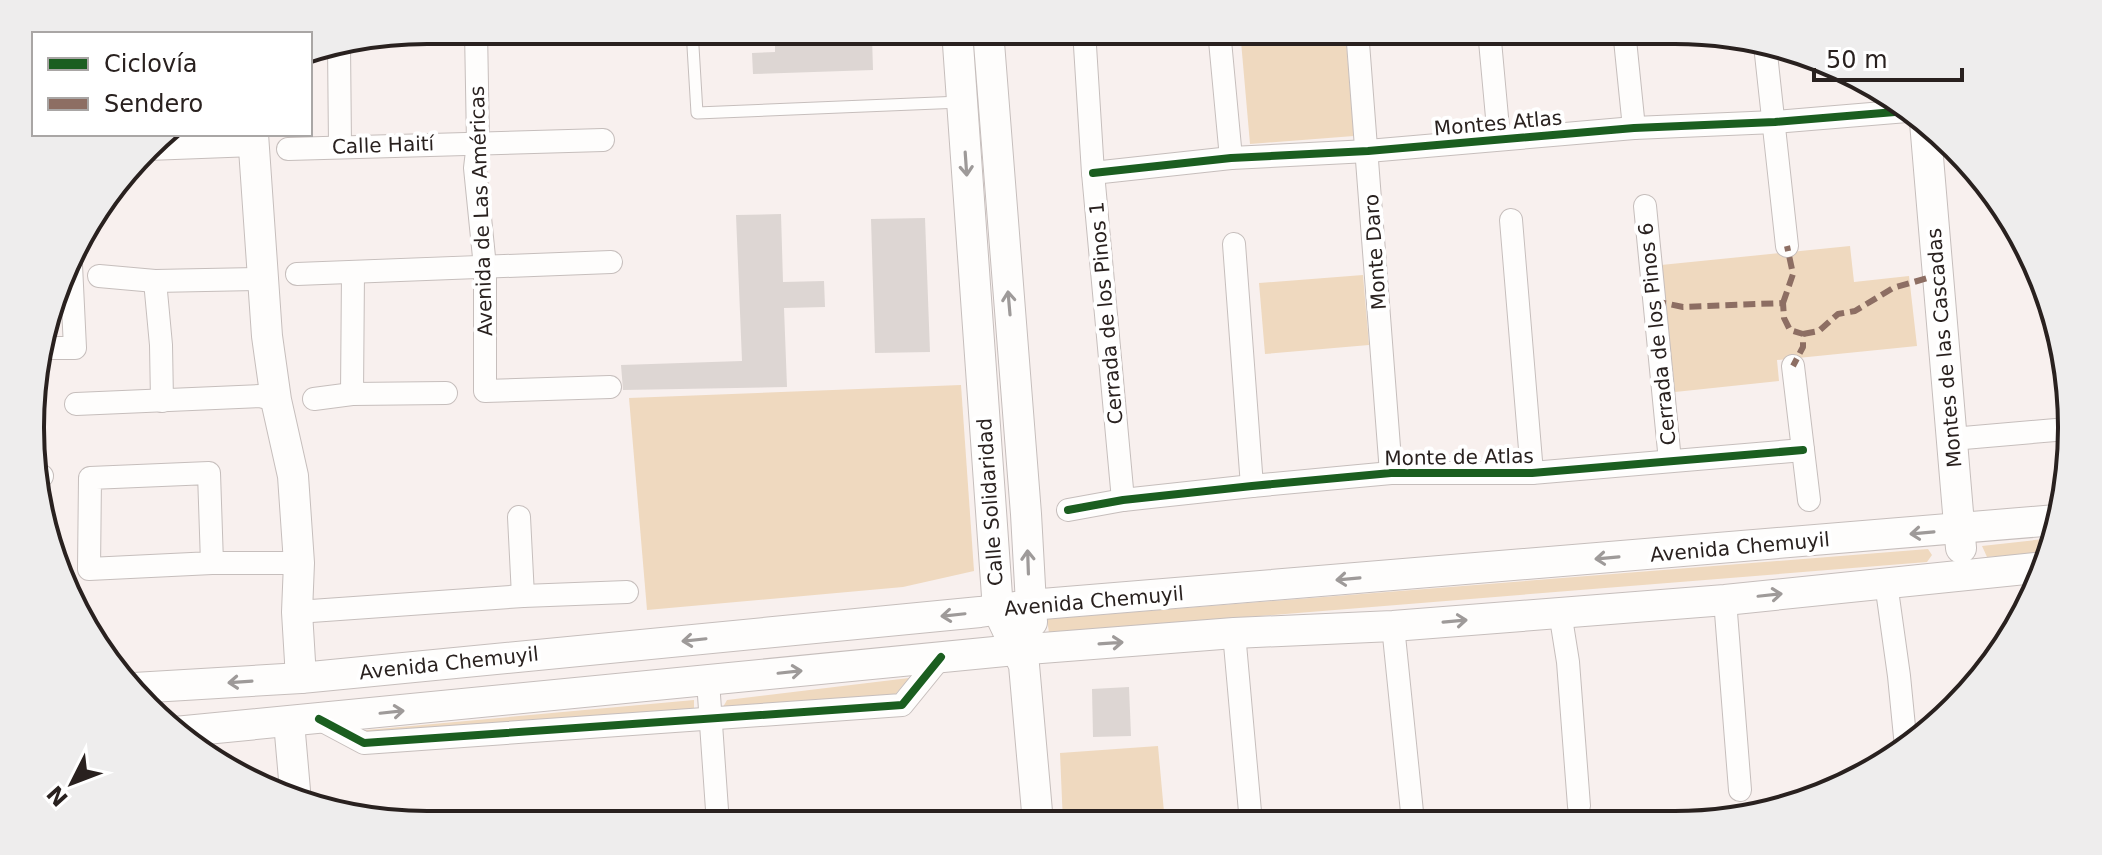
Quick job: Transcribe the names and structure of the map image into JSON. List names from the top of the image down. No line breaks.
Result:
{"streets":{"main road":["Montes de las Cascadas","Calle Solidaridad","Avenida Chemuyil"],"street":["Montes Atlas","Calle Haití","Avenida de Las Américas","Monte Daro","Cerrada de los Pinos 1","Cerrada de los Pinos 6","Monte de Atlas"]},"crossings":[["Montes Atlas","Monte Daro"],["Montes Atlas","Cerrada de los Pinos 1"],["Calle Haití","Avenida de Las Américas"],["Monte Daro","Monte de Atlas"],["Cerrada de los Pinos 1","Monte de Atlas"],["Cerrada de los Pinos 6","Monte de Atlas"],["Montes de las Cascadas","Avenida Chemuyil"],["Calle Solidaridad","Avenida Chemuyil"]],"legend":["Ciclovía","Sendero"],"scale_bar":"50 m","north":"bottom left"}
